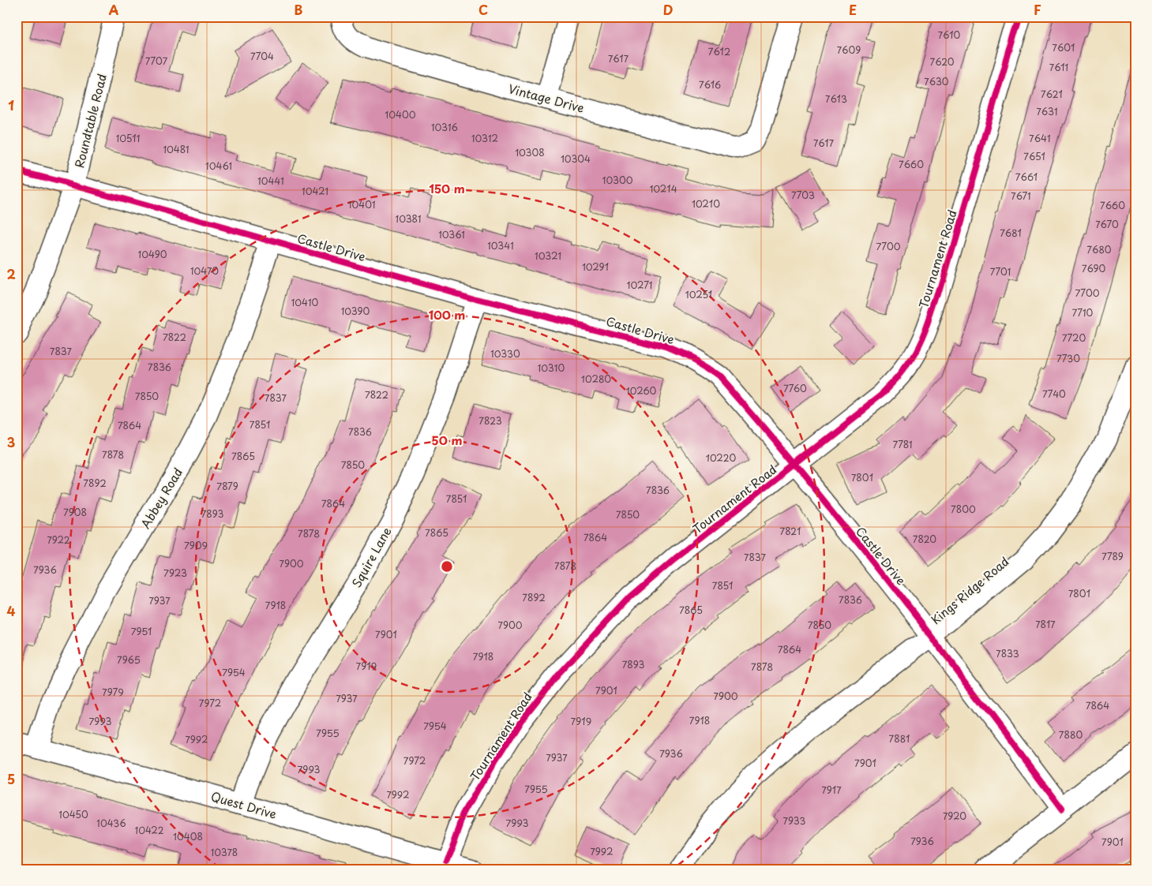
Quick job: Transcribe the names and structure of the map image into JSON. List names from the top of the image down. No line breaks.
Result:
{"streets":{"street":["Vintage Drive","Roundtable Road","Castle Drive","Tournament Road","Abbey Road","Squire Lane","Kings Ridge Road","Quest Drive"]},"crossings":[["Roundtable Road","Castle Drive"],["Castle Drive","Tournament Road"],["Castle Drive","Abbey Road"],["Castle Drive","Squire Lane"],["Castle Drive","Kings Ridge Road"],["Tournament Road","Quest Drive"],["Abbey Road","Quest Drive"],["Squire Lane","Quest Drive"]],"house_numbers":["7610","7601","7609","7612","7704","7617","7707","7620","7611","7630","7616","7621","7613","7631","10400","10316","10511","10312","7641","7617","10481","10308","7651","10304","7660","10461","7661","10300","10441","10214","10421","7703","7671","10210","10401","7660","10381","7670","7681","10361","10341","7700","7680","10490","10321","10291","7690","10470","7701","10271","7700","10251","10410","10390","7710","7822","7720","7837","10330","7730","7836","10310","10280","7760","10260","7740","7822","7850","7837","7823","7851","7864","7836","7781","7878","7865","10220","7850","7801","7892","7879","7836","7851","7864","7800","7908","7893","7850","7821","7865","7878","7864","7820","7922","7909","7789","7837","7900","7878","7936","7923","7851","7801","7892","7836","7937","7918","7865","7817","7900","7850","7951","7901","7864","7833","7918","7965","7893","7919","7878","7954","7901","7979","7900","7937","7972","7864","7918","7993","7919","7954","7955","7880","7881","7992","7936","7937","7972","7901","7993","7955","7917","7992","10450","7920","7933","10436","7993","10422","10408","7936","7901","7992","10378"],"grid":{"columns":["A","B","C","D","E","F"],"rows":["1","2","3","4","5"]},"rings":["150 m","100 m","50 m"]}
